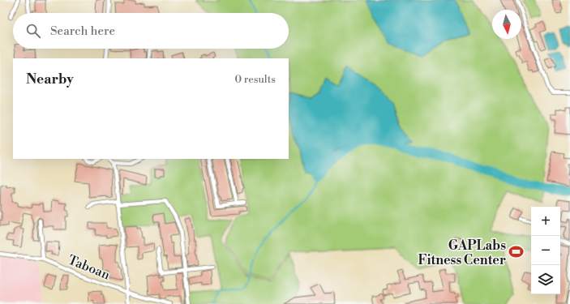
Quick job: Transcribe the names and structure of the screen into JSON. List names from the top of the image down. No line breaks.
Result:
{"streets":{"street":["Taboan"]},"places":{"sports":["GAPLabs Fitness Center"]},"north":"bottom","page":{"search":"Search here","heading":["Nearby","0 results"],"map_buttons":["+","−"]}}
